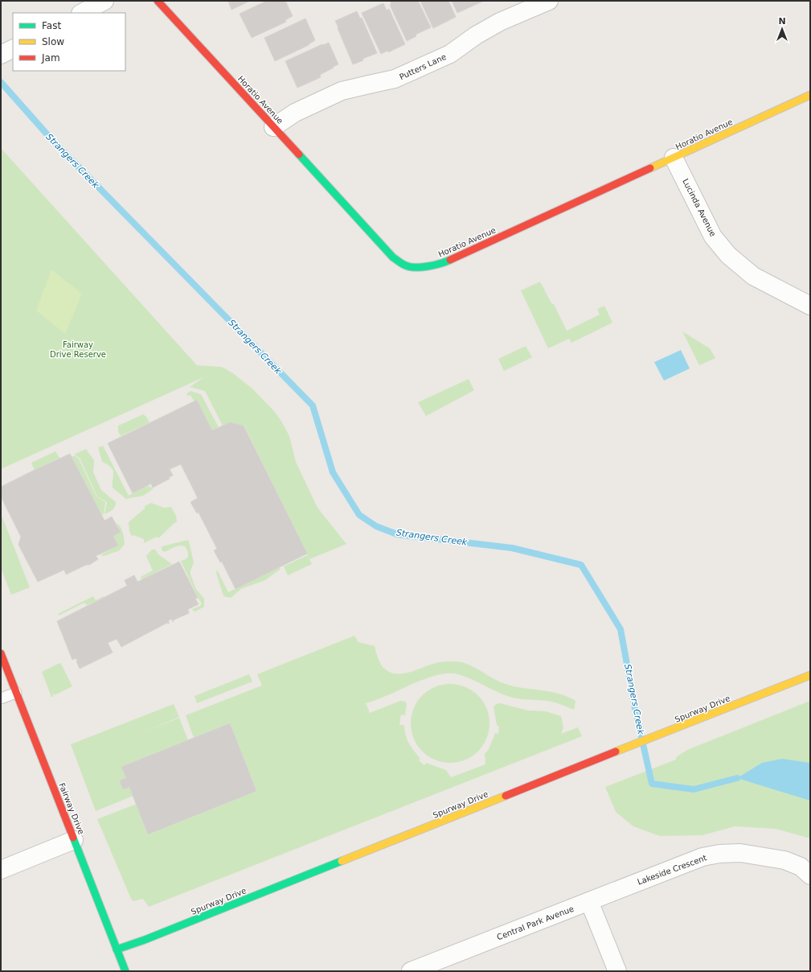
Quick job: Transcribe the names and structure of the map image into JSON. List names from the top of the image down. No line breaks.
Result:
{"streets":{"street":["Putters Lane","Horatio Avenue","Lucinda Avenue","Spurway Drive","Fairway Drive","Lakeside Crescent","Central Park Avenue"]},"crossings":[["Putters Lane","Horatio Avenue"],["Horatio Avenue","Lucinda Avenue"],["Spurway Drive","Fairway Drive"],["Lakeside Crescent","Central Park Avenue"]],"water":["Strangers Creek"],"parks":["Fairway Drive Reserve"],"legend":["Fast","Slow","Jam"],"north":"top"}
